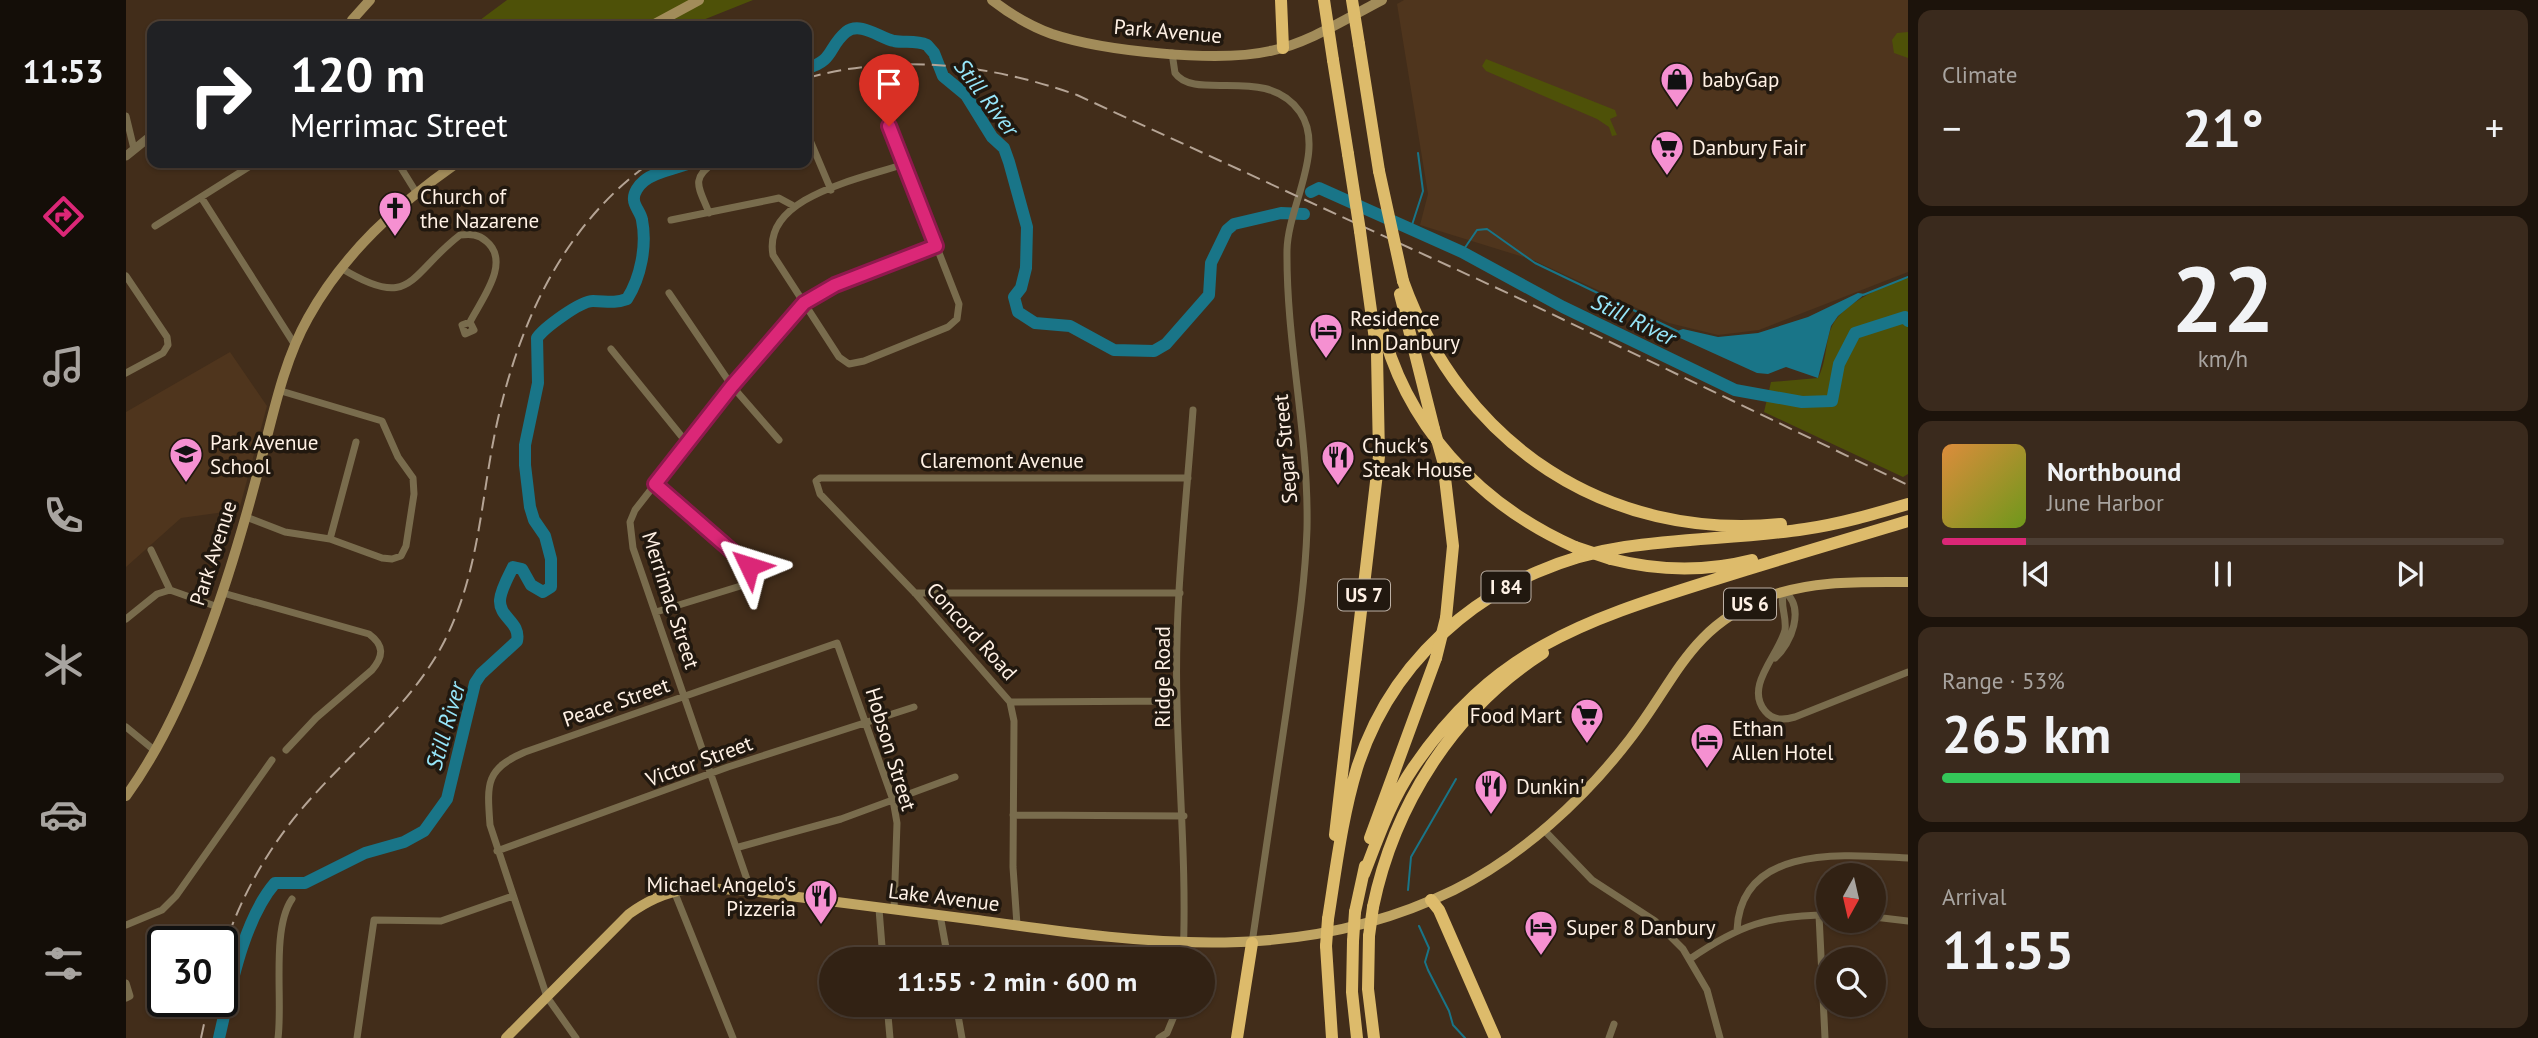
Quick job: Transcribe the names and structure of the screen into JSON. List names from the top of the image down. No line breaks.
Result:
{"streets":{"highway":["I 84","US 7"],"main road":["Park Avenue","US 6","Lake Avenue"],"street":["Segar Street","Claremont Avenue","Merrimac Street","Concord Road","Ridge Road","Peace Street","Hobson Street","Victor Street"]},"crossings":[["Park Avenue","Segar Street"],["Segar Street","Lake Avenue"],["Claremont Avenue","Concord Road"],["Claremont Avenue","Ridge Road"],["I 84","US 7"],["Merrimac Street","Peace Street"],["Merrimac Street","Victor Street"],["Merrimac Street","Lake Avenue"],["US 6","Lake Avenue"],["Concord Road","Lake Avenue"],["Ridge Road","Lake Avenue"],["Peace Street","Hobson Street"],["Peace Street","Victor Street"],["Hobson Street","Victor Street"],["Hobson Street","Lake Avenue"]],"water":["Still River"],"places":{"shop":["babyGap"],"supermarket":["Danbury Fair","Food Mart"],"church":["Church of the Nazarene"],"hotel":["Residence Inn Danbury","Ethan Allen Hotel","Super 8 Danbury"],"school or university":["Park Avenue School"],"restaurant":["Chuck's Steak House","Dunkin'","Michael Angelo's Pizzeria"]},"north":"bottom","page":{"tabs":"11:53","tile":["Climate",["22","km/h"],["Range · 53%","265 km"],["Arrival","11:55"]],"turn":["120 m","Merrimac Street"],"heat":["−","21°","+"],"song":["Northbound","June Harbor"],"limit":"30","trip":"11:55 · 2 min · 600 m"}}
